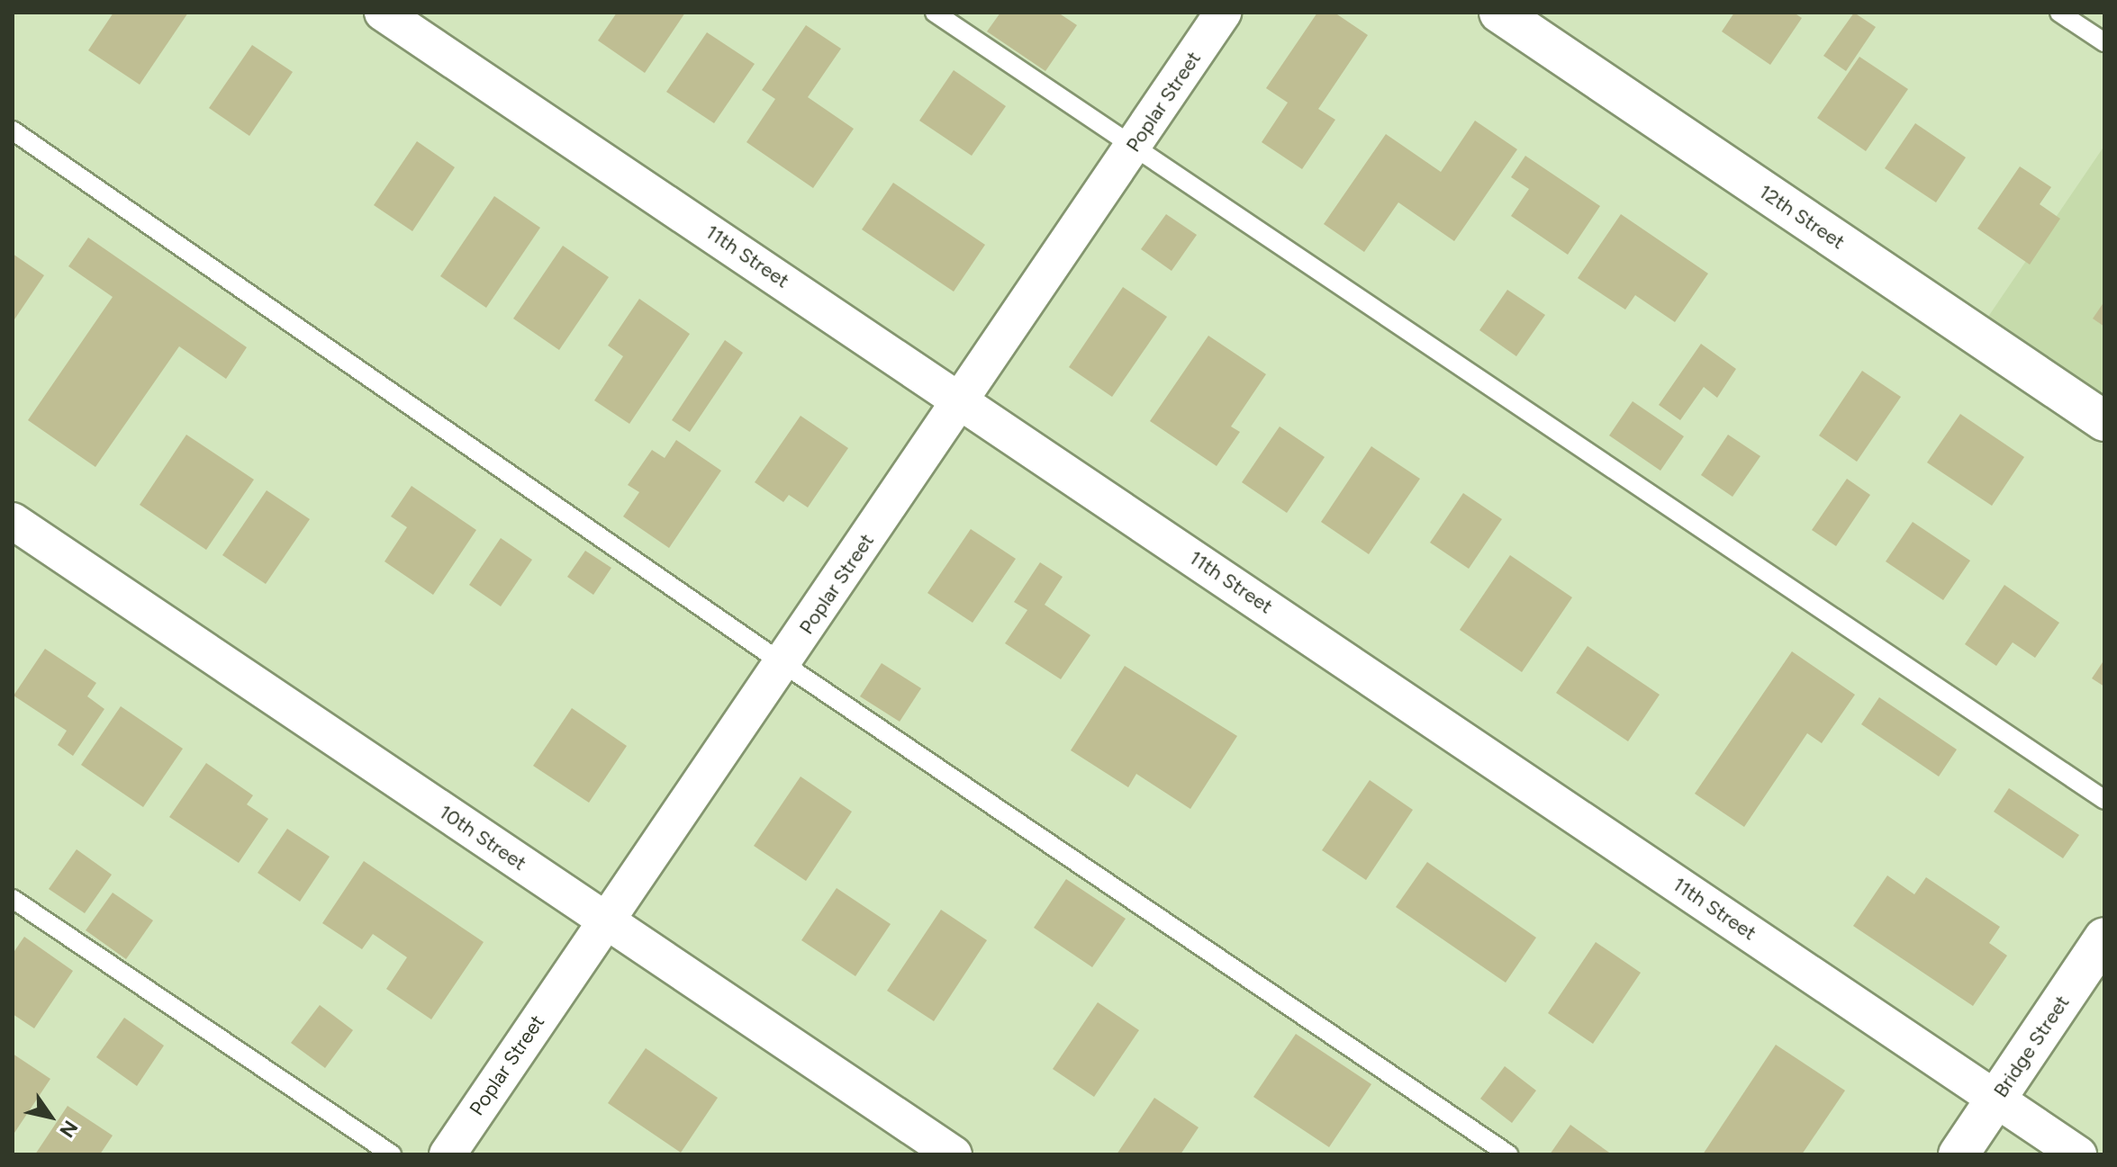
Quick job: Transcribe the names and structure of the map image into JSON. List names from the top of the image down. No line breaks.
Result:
{"streets":{"main road":["12th Street","Bridge Street"],"street":["Poplar Street","11th Street","10th Street"]},"crossings":[["Poplar Street","11th Street"],["Poplar Street","10th Street"],["11th Street","Bridge Street"]],"north":"bottom right"}
